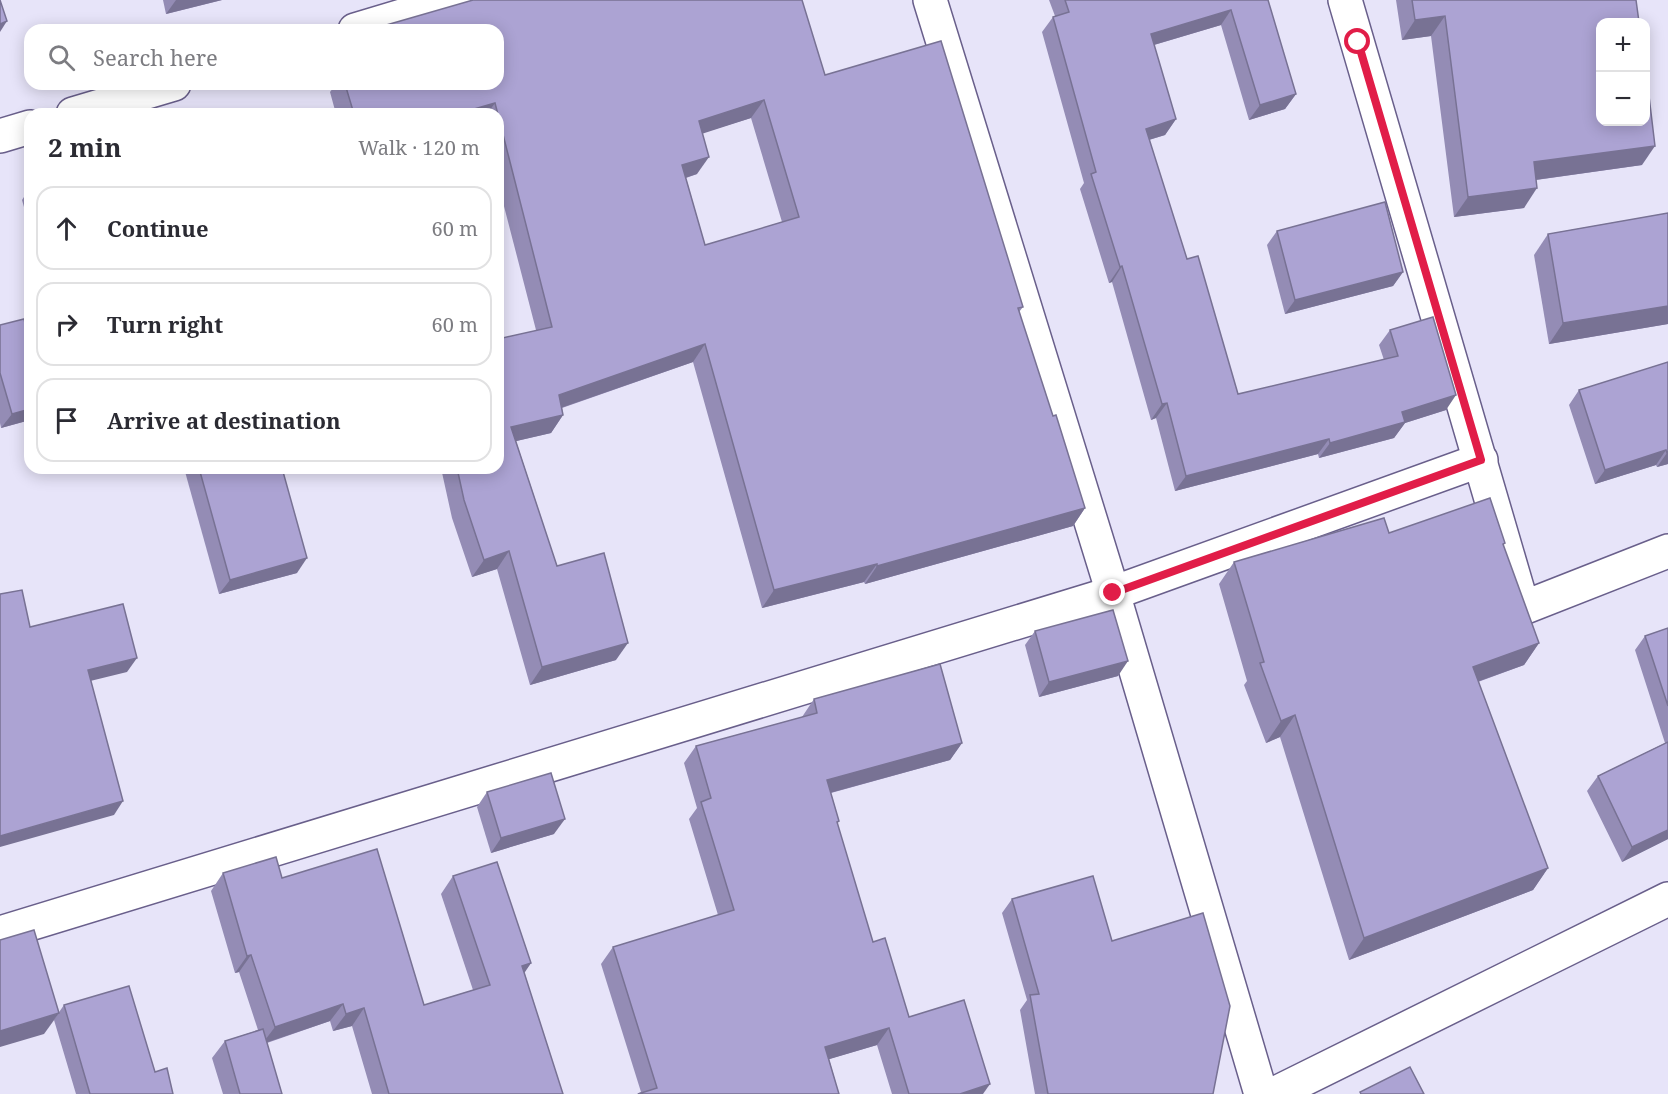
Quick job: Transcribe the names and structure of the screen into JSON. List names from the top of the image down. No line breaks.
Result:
{"page":{"map_buttons":["+","−"],"search":"Search here","heading":["2 min","Walk · 120 m"],"list":[["Continue","60 m"],["Turn right","60 m"],"Arrive at destination"]}}
